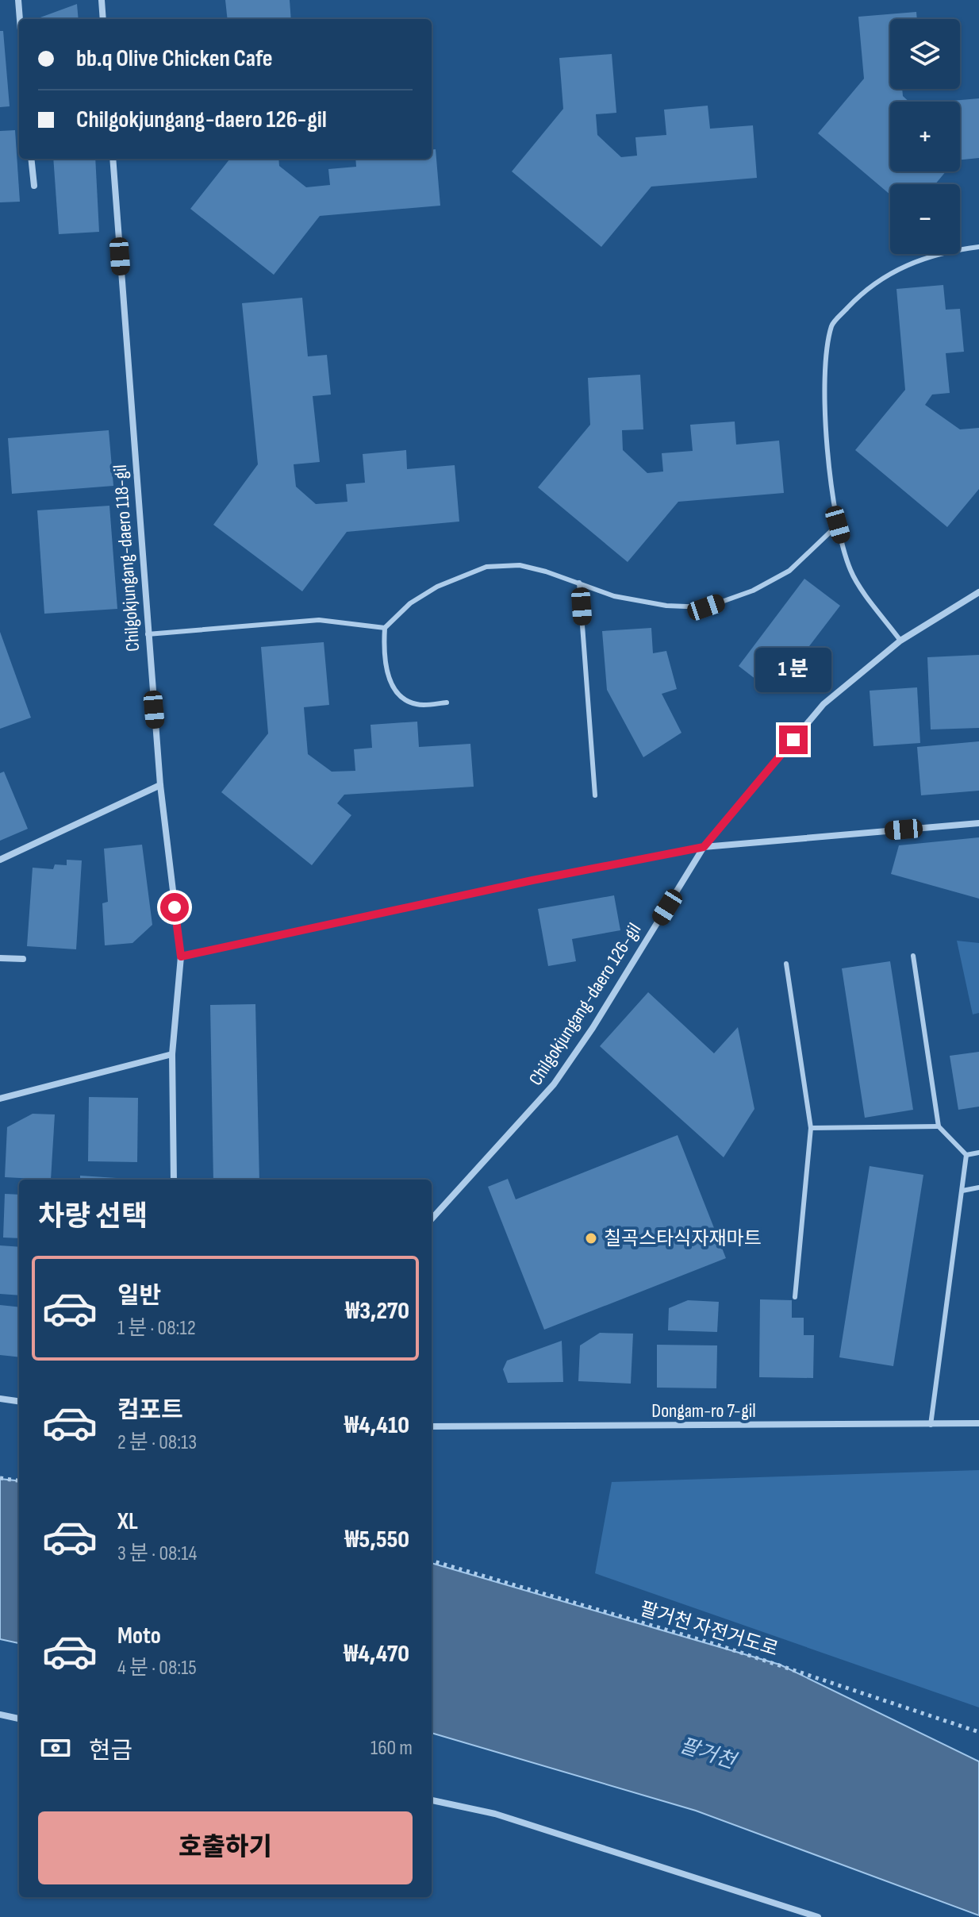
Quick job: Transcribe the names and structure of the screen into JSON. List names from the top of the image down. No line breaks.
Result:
{"streets":{"street":["Chilgokjungang-daero 118-gil","Chilgokjungang-daero 126-gil","Dongam-ro 7-gil"],"path":["팔거천 자전거도로"]},"water":["팔거천"],"places":["칠곡스타식자재마트"],"page":{"map_buttons":["+","−"],"banner":["bb.q Olive Chicken Cafe","Chilgokjungang-daero 126-gil"],"bubble":"1 분","heading":"차량 선택","list":[{"name":"일반","note":"1 분 · 08:12","value":"₩3,270"},{"name":"컴포트","note":"2 분 · 08:13","value":"₩4,410"},{"name":"XL","note":"3 분 · 08:14","value":"₩5,550"},{"name":"Moto","note":"4 분 · 08:15","value":"₩4,470"}],"pay":["현금","160 m"],"buttons":"호출하기"}}
